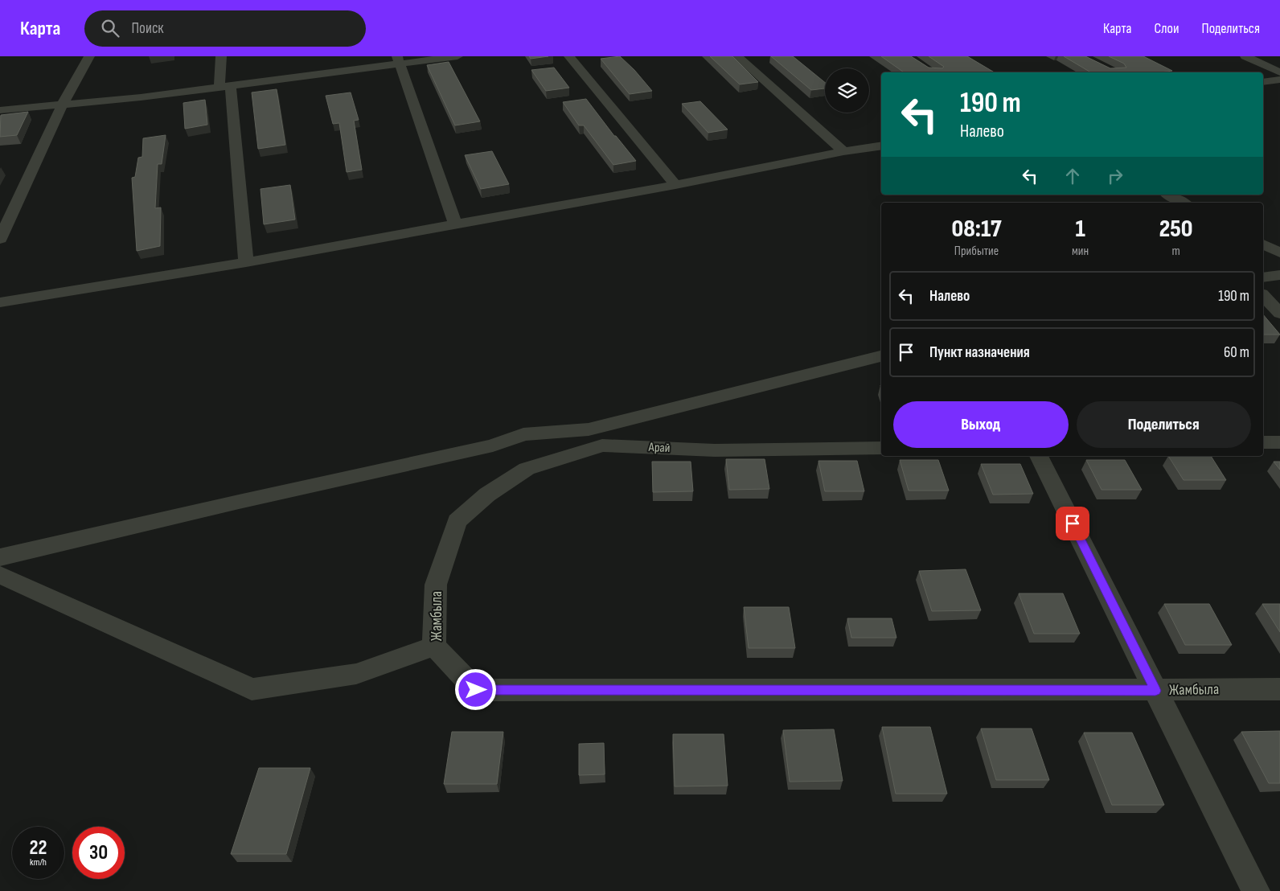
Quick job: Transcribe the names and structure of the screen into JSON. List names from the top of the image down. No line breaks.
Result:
{"streets":{"street":["Арай","Жамбыла"]},"crossings":[["Арай","Жамбыла"]],"page":{"header":"Карта","search":"Поиск","nav":["Карта","Слои","Поделиться"],"turn":["190 m","Налево"],"eta":["08:17","Прибытие","1","мин","250","m"],"list":[{"name":"Налево","value":"190 m"},{"name":"Пункт назначения","value":"60 m"}],"buttons":["Выход","Поделиться"],"speed":"22 km/h","limit":"30"}}
